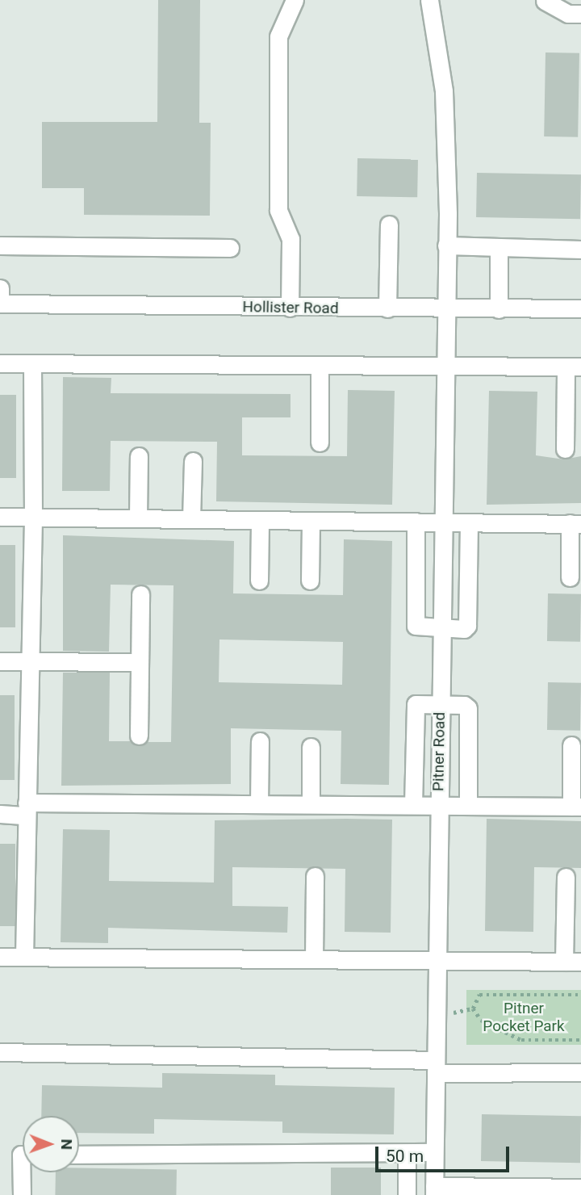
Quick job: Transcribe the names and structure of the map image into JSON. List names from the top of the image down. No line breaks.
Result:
{"streets":{"street":["Hollister Road","Pitner Road"]},"crossings":[["Hollister Road","Pitner Road"]],"parks":["Pitner Pocket Park"],"scale_bar":"50 m","north":"right"}
